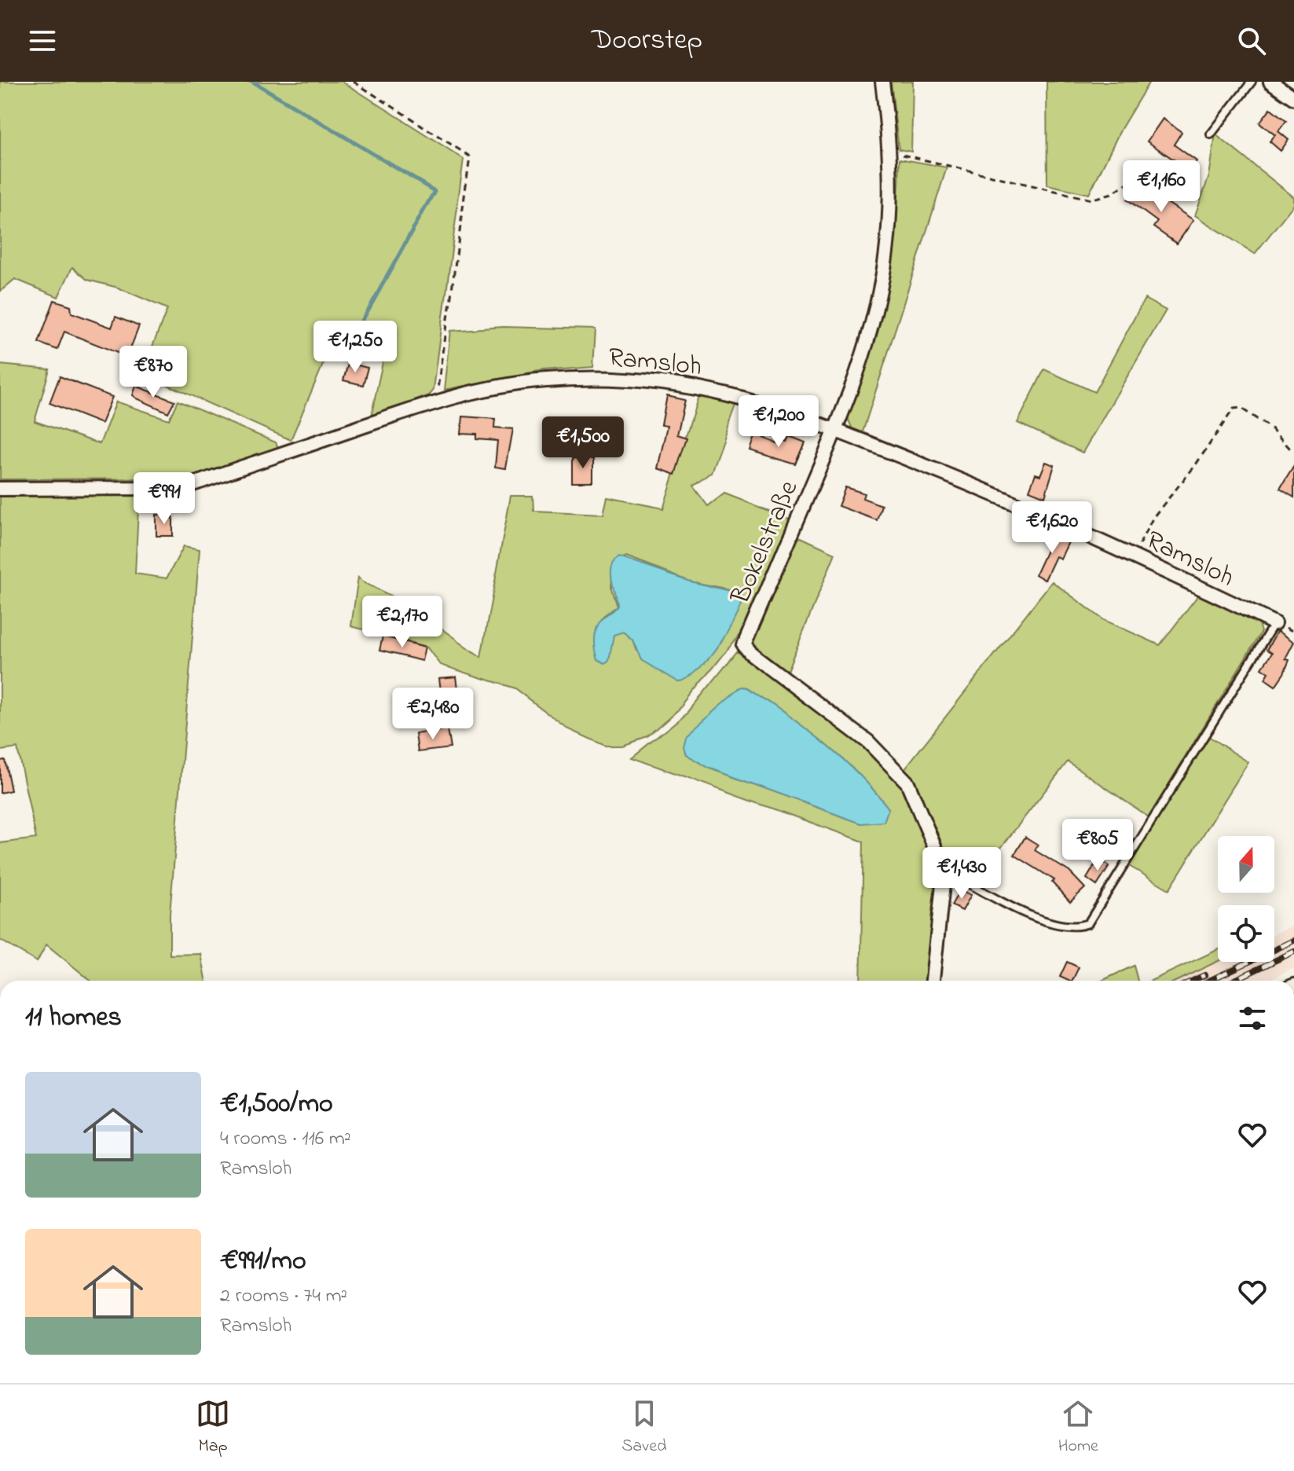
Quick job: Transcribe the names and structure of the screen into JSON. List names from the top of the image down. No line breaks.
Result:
{"streets":{"street":["Ramsloh","Bokelstraße"]},"crossings":[["Ramsloh","Bokelstraße"]],"north":"top","page":{"header":"Doorstep","price":["€1,160","€1,250","€870","€1,200","€1,500","€991","€1,620","€2,170","€2,480","€805","€1,430"],"heading":"11 homes","list":[{"name":"€1,500/mo","note":"4 rooms · 116 m² · Ramsloh"},{"name":"€991/mo","note":"2 rooms · 74 m² · Ramsloh"}],"tabs":["Map","Saved","Home"]}}
